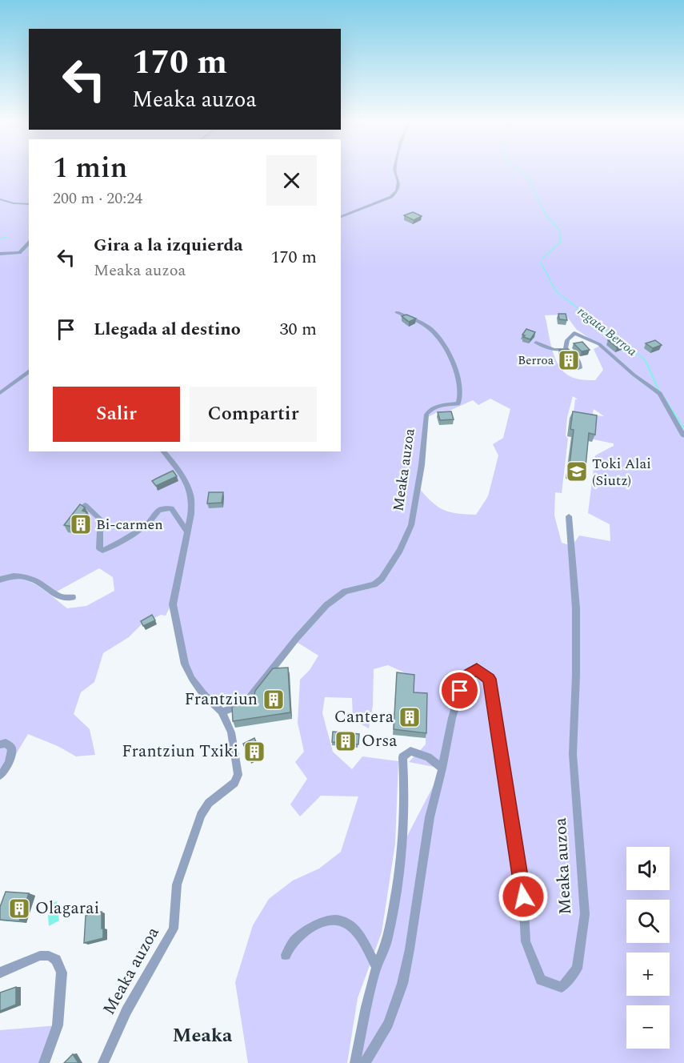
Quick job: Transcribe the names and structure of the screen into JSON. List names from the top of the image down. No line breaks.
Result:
{"streets":{"street":["Meaka auzoa"]},"districts":["Meaka"],"water":["regata Berroa"],"places":{"building":["Berroa","Bi-carmen","Frantziun","Cantera","Orsa","Frantziun Txiki","Olagarai"],"school or university":["Toki Alai (Siutz)"]},"page":{"turn":["170 m","Meaka auzoa"],"heading":["1 min","200 m · 20:24"],"list":[{"name":"Gira a la izquierda","note":"Meaka auzoa","value":"170 m"},{"name":"Llegada al destino","value":"30 m"}],"buttons":["Salir","Compartir"],"map_buttons":["+","−"]}}
